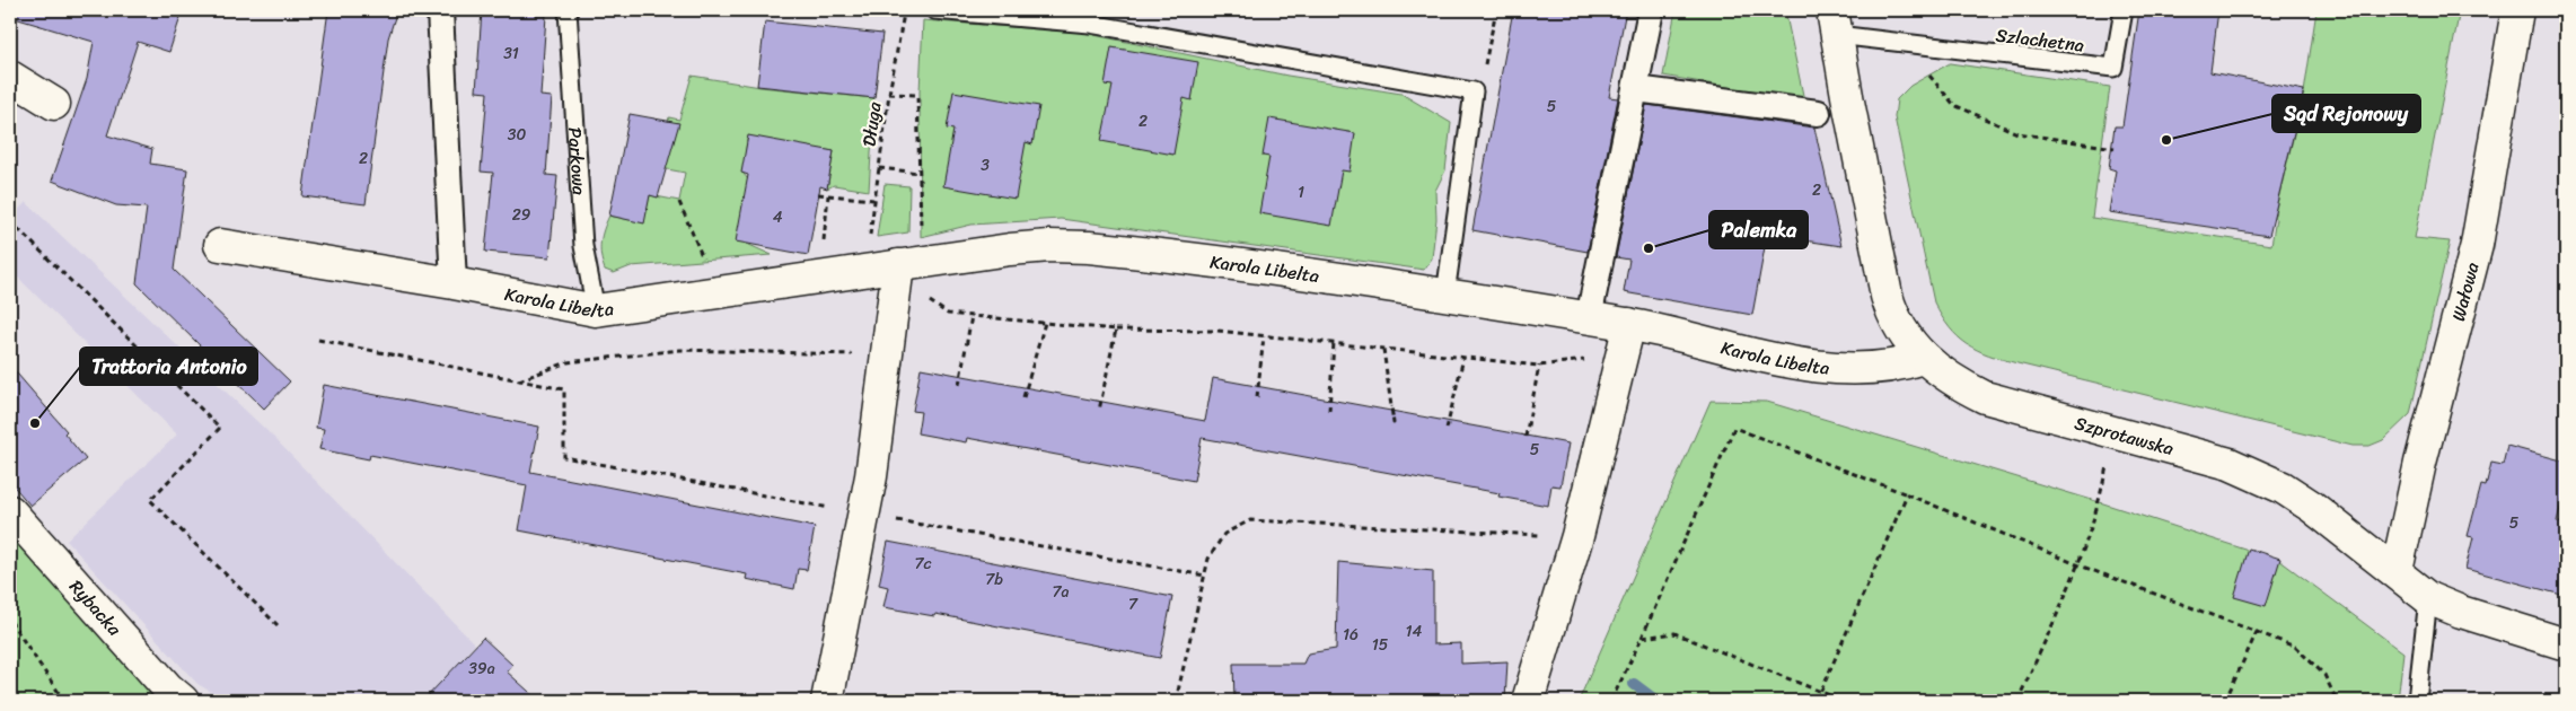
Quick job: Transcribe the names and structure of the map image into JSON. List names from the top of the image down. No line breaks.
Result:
{"streets":{"street":["Karola Libelta","Wałowa","Szprotawska","Rybacka"],"lane":["Szlachetna","Parkowa"],"path":["Długa"]},"crossings":[["Szlachetna","Szprotawska"],["Parkowa","Karola Libelta"],["Karola Libelta","Szprotawska"],["Wałowa","Szprotawska"]],"places":["Sąd Rejonowy","Palemka","Trattoria Antonio"],"house_numbers":["31","5","2","30","2","3","2","1","29","4","5","5","7c","7b","7a","7","14","16","15","39a"]}
